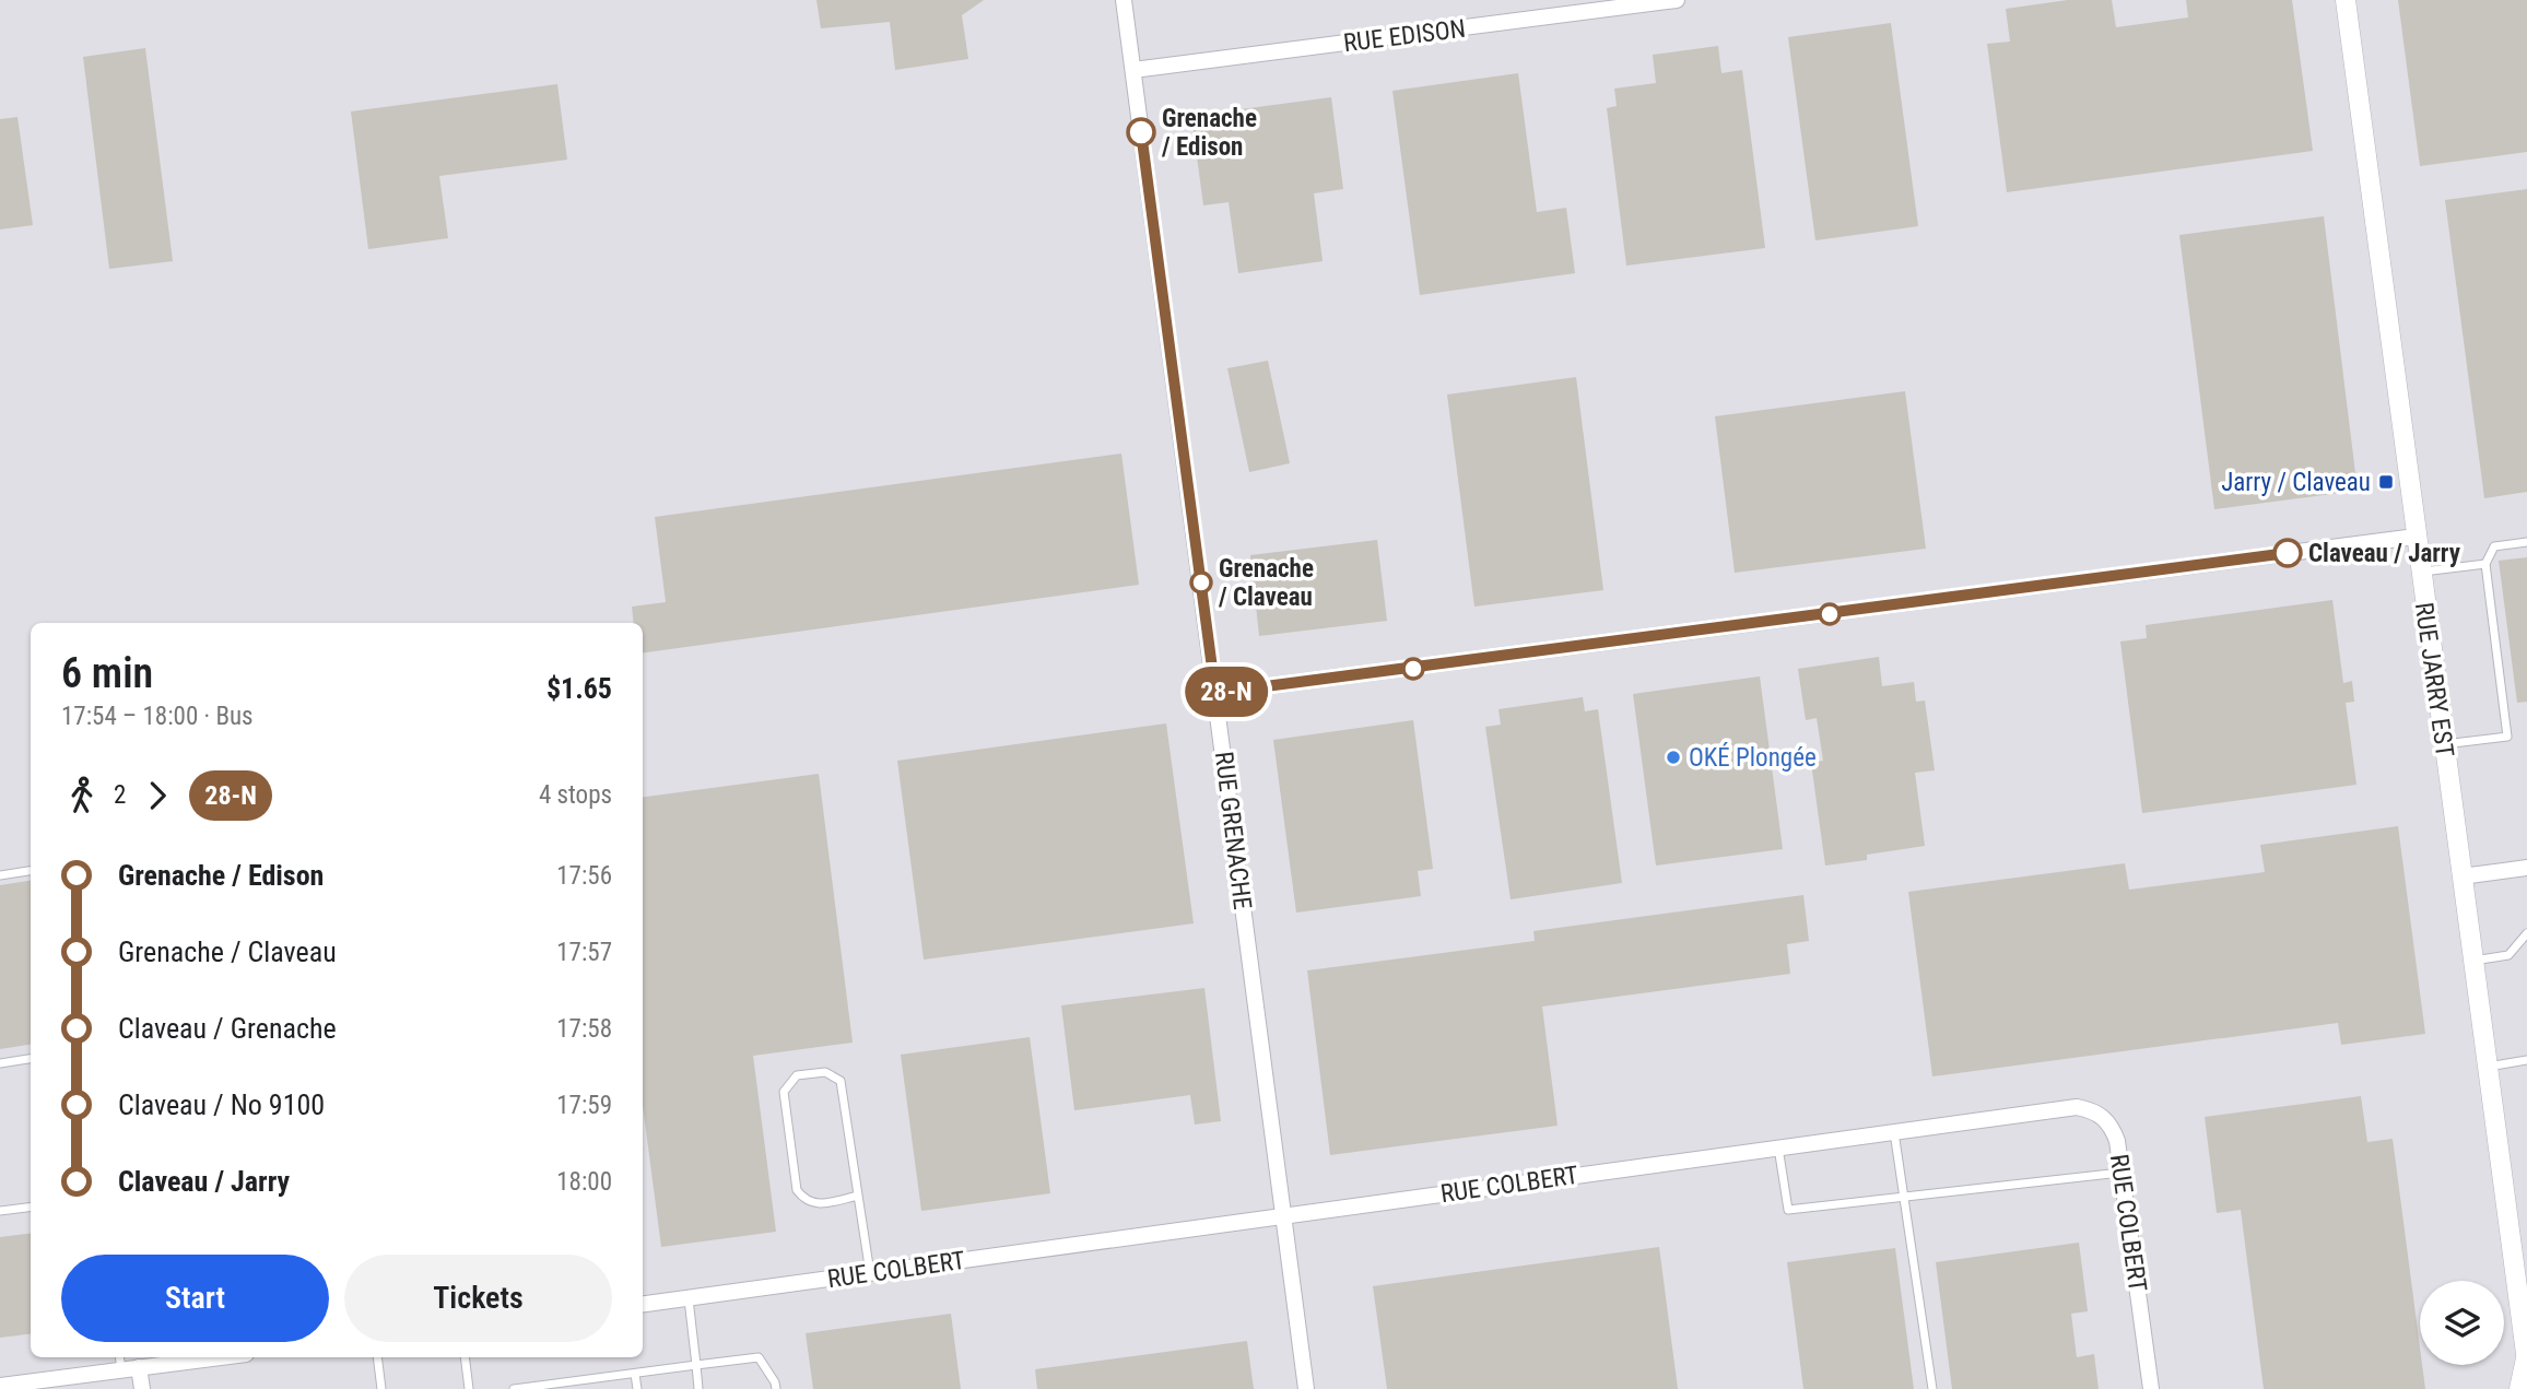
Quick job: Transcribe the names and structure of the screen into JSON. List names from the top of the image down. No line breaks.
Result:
{"streets":{"street":["RUE EDISON","RUE JARRY EST","RUE GRENACHE","RUE COLBERT"]},"crossings":[["RUE EDISON","RUE GRENACHE"],["RUE GRENACHE","RUE COLBERT"]],"places":{"other":["Grenache / Edison","Claveau / Jarry","Grenache / Claveau","OKÉ Plongée"],"transit":["Jarry / Claveau"]},"lines":["bus line 28-N"],"page":{"on_map":"28-N","heading":["6 min","17:54 – 18:00 · Bus","$1.65"],"legs":["2","28-N","4 stops"],"list":[{"name":"Grenache / Edison","value":"17:56"},{"name":"Grenache / Claveau","value":"17:57"},{"name":"Claveau / Grenache","value":"17:58"},{"name":"Claveau / No 9100","value":"17:59"},{"name":"Claveau / Jarry","value":"18:00"}],"buttons":["Start","Tickets"]}}
